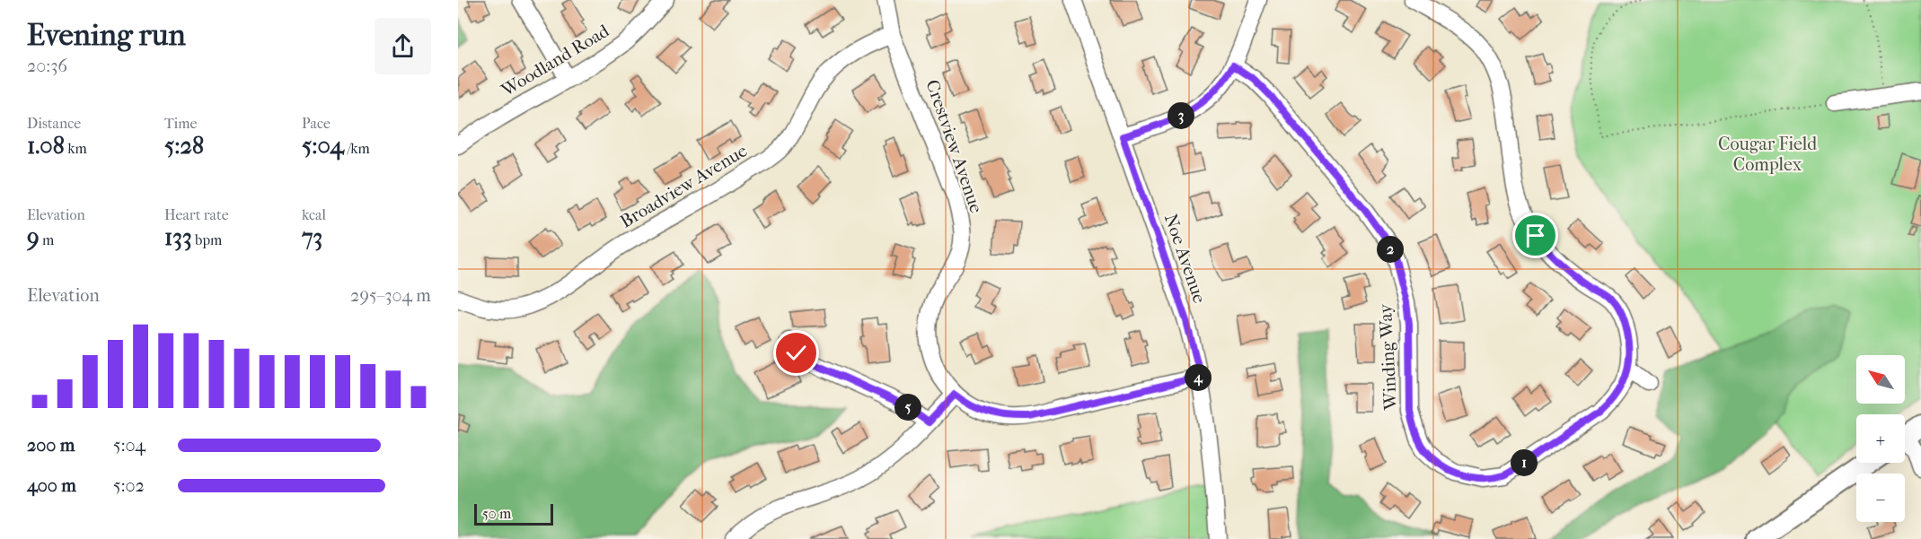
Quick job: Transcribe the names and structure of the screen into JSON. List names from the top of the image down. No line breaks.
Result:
{"streets":{"street":["Woodland Road","Crestview Avenue","Broadview Avenue","Noe Avenue","Winding Way"]},"crossings":[["Crestview Avenue","Broadview Avenue"],["Crestview Avenue","Noe Avenue"]],"parks":["Cougar Field Complex"],"scale_bar":"50 m","north":"top left","page":{"heading":["Evening run","20:36"],"stats":[["Distance","1.08 km"],["Time","5:28"],["Pace","5:04 /km"],["Elevation","9 m"],["Heart rate","133 bpm"],["kcal","73"]],"pins":["3","2","4","5","1"],"chart":["Elevation","295–304 m"],"map_buttons":["+","−"],"list":[{"name":"200 m","note":"5:04"},{"name":"400 m","note":"5:02"}],"scale":"50 m"}}
